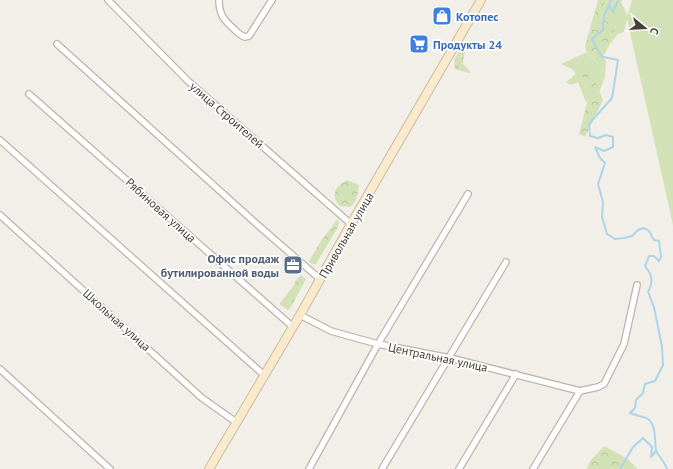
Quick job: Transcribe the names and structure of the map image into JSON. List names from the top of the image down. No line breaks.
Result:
{"streets":{"street":["улица Строителей","Рябиновая улица","Привольная улица","Школьная улица","Центральная улица"]},"crossings":[["улица Строителей","Привольная улица"],["Рябиновая улица","Привольная улица"],["Привольная улица","Школьная улица"],["Привольная улица","Центральная улица"]],"places":{"shop":["Котопес"],"supermarket":["Продукты 24"],"office":["Офис продаж бутилированной воды"]},"north":"right"}
